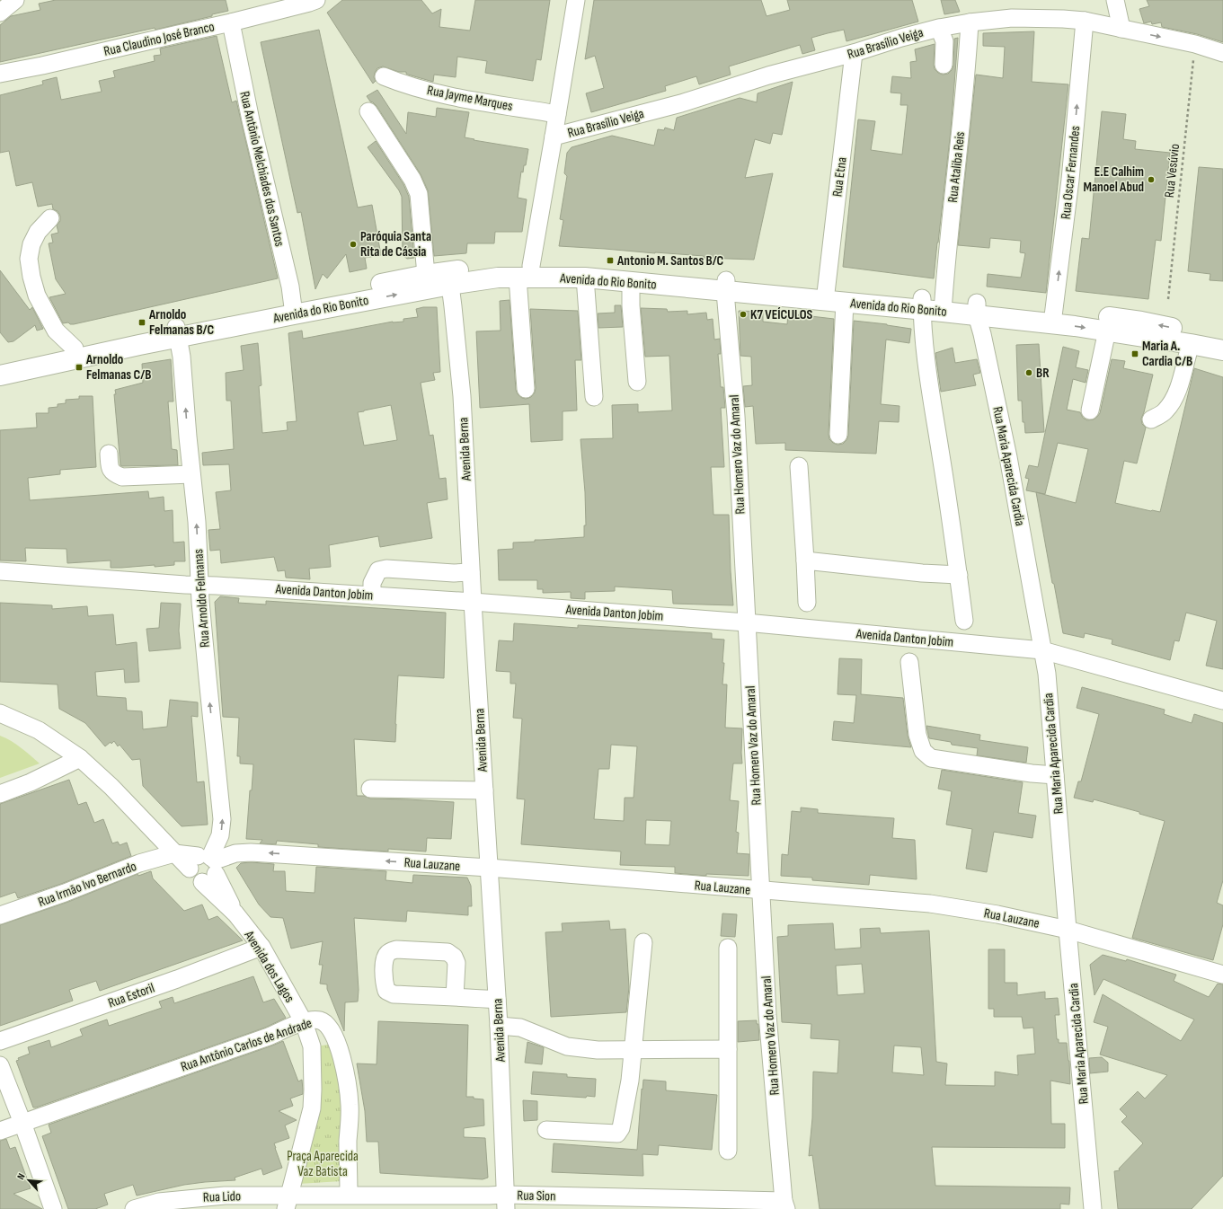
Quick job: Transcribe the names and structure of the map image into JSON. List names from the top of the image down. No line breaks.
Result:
{"streets":{"main road":["Avenida do Rio Bonito"],"street":["Rua Claudino José Branco","Rua Brasílio Veiga","Rua Jayme Marques","Rua Ataliba Reis","Rua Antônio Melchiades dos Santos","Rua Oscar Fernandes","Rua Etna","Avenida Berna","Rua Homero Vaz do Amaral","Rua Maria Aparecida Cardia","Avenida Danton Jobim","Rua Arnoldo Felmanas","Rua Lauzane","Rua Irmão Ivo Bernardo","Avenida dos Lagos","Rua Estoril","Rua Antônio Carlos de Andrade","Rua Sion","Rua Lido"],"path":["Rua Vesúvio"]},"crossings":[["Rua Claudino José Branco","Rua Antônio Melchiades dos Santos"],["Rua Brasílio Veiga","Rua Ataliba Reis"],["Rua Brasílio Veiga","Rua Vesúvio"],["Rua Brasílio Veiga","Rua Oscar Fernandes"],["Rua Brasílio Veiga","Rua Etna"],["Rua Ataliba Reis","Avenida do Rio Bonito"],["Rua Antônio Melchiades dos Santos","Avenida do Rio Bonito"],["Rua Oscar Fernandes","Avenida do Rio Bonito"],["Rua Etna","Avenida do Rio Bonito"],["Avenida do Rio Bonito","Avenida Berna"],["Avenida do Rio Bonito","Rua Homero Vaz do Amaral"],["Avenida do Rio Bonito","Rua Maria Aparecida Cardia"],["Avenida do Rio Bonito","Rua Arnoldo Felmanas"],["Avenida Berna","Avenida Danton Jobim"],["Avenida Berna","Rua Lauzane"],["Avenida Berna","Rua Sion"],["Rua Homero Vaz do Amaral","Avenida Danton Jobim"],["Rua Homero Vaz do Amaral","Rua Lauzane"],["Rua Homero Vaz do Amaral","Rua Sion"],["Rua Maria Aparecida Cardia","Avenida Danton Jobim"],["Rua Maria Aparecida Cardia","Rua Lauzane"],["Avenida Danton Jobim","Rua Arnoldo Felmanas"],["Rua Arnoldo Felmanas","Rua Lauzane"],["Rua Arnoldo Felmanas","Avenida dos Lagos"],["Rua Lauzane","Avenida dos Lagos"],["Avenida dos Lagos","Rua Estoril"],["Avenida dos Lagos","Rua Antônio Carlos de Andrade"],["Avenida dos Lagos","Rua Sion"],["Avenida dos Lagos","Rua Lido"],["Rua Antônio Carlos de Andrade","Rua Sion"],["Rua Sion","Rua Lido"]],"one_way":["Rua Oscar Fernandes","Rua Arnoldo Felmanas"],"parks":["Praça Aparecida Vaz Batista"],"places":{"other":["E.E Calhim Manoel Abud","Paróquia Santa Rita de Cássia","K7 VEÍCULOS","BR"],"transit":["Antonio M. Santos B/C","Arnoldo Felmanas B/C","Maria A. Cardia C/B","Arnoldo Felmanas C/B"]},"north":"top left"}
